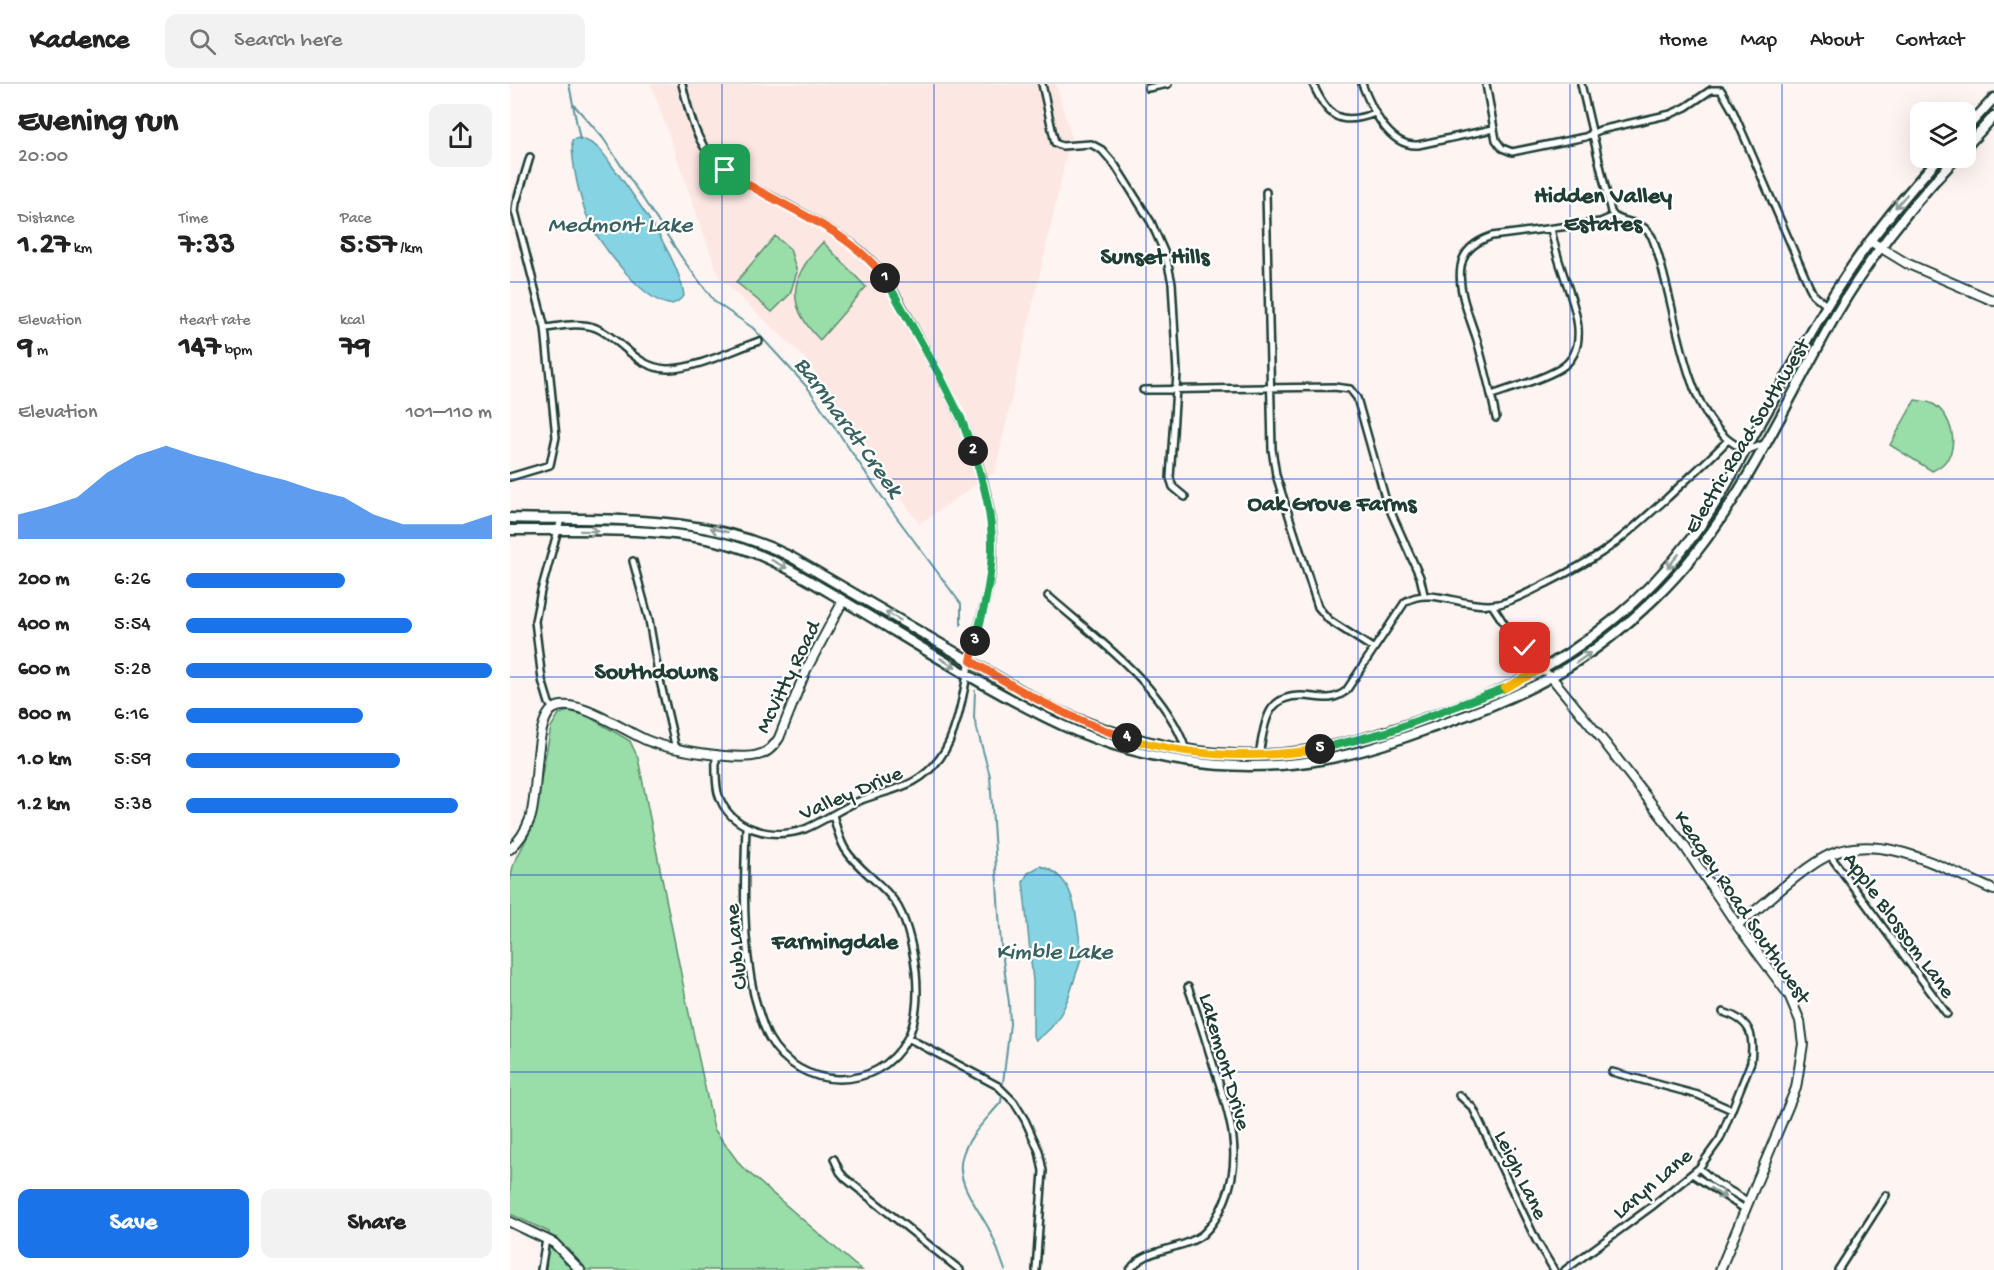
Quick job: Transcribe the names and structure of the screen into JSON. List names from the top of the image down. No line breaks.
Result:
{"streets":{"main road":["Electric Road Southwest"],"street":["McVitty Road","Valley Drive","Keagey Road Southwest","Apple Blossom Lane","Club Lane","Lakemont Drive","Leigh Lane","Laryn Lane"]},"crossings":[["Electric Road Southwest","McVitty Road"],["Electric Road Southwest","Valley Drive"],["Electric Road Southwest","Keagey Road Southwest"],["Valley Drive","Club Lane"]],"districts":["Hidden Valley Estates","Sunset Hills","Oak Grove Farms","Southdowns","Farmingdale"],"water":["Medmont Lake","Barnhardt Creek","Kimble Lake"],"page":{"header":"Kadence","search":"Search here","nav":["Home","Map","About","Contact"],"heading":["Evening run","20:00"],"stats":[["Distance","1.27 km"],["Time","7:33"],["Pace","5:57 /km"],["Elevation","9 m"],["Heart rate","147 bpm"],["kcal","79"]],"pins":["1","2","3","4","5"],"chart":["Elevation","101–110 m"],"list":[{"name":"200 m","note":"6:26"},{"name":"400 m","note":"5:54"},{"name":"600 m","note":"5:28"},{"name":"800 m","note":"6:16"},{"name":"1.0 km","note":"5:59"},{"name":"1.2 km","note":"5:38"}],"buttons":["Save","Share"]}}
